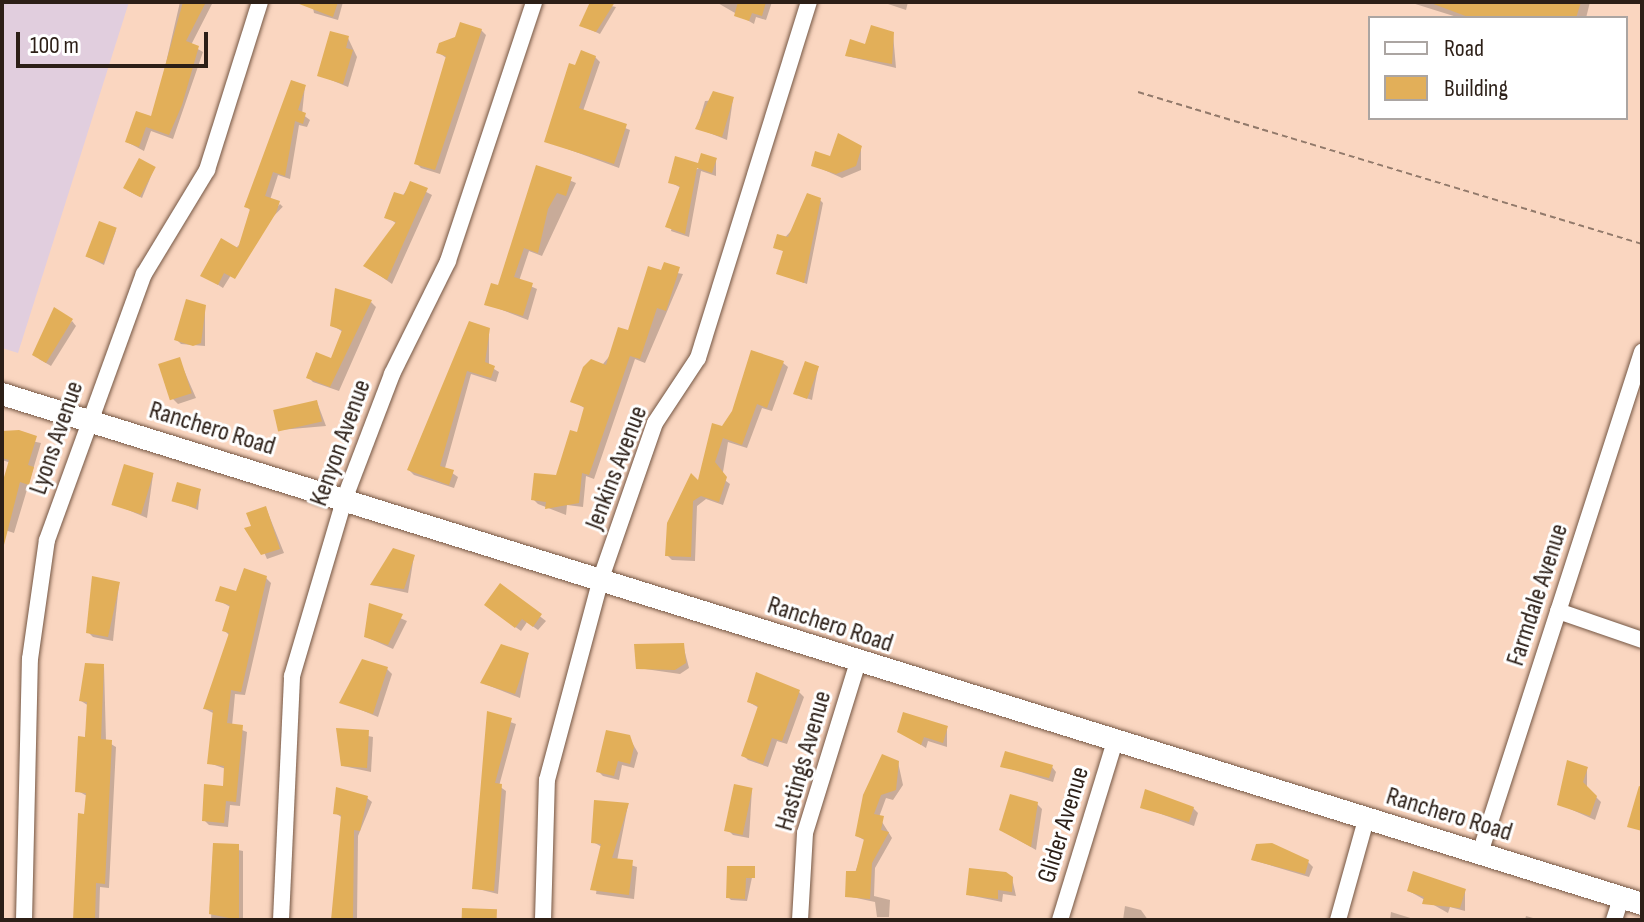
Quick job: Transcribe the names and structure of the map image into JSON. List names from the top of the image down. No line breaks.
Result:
{"streets":{"main road":["Ranchero Road"],"street":["Lyons Avenue","Kenyon Avenue","Jenkins Avenue","Farmdale Avenue","Hastings Avenue","Glider Avenue"]},"crossings":[["Ranchero Road","Lyons Avenue"],["Ranchero Road","Kenyon Avenue"],["Ranchero Road","Jenkins Avenue"],["Ranchero Road","Farmdale Avenue"],["Ranchero Road","Hastings Avenue"],["Ranchero Road","Glider Avenue"]],"legend":["Road","Building"],"scale_bar":"100 m"}
